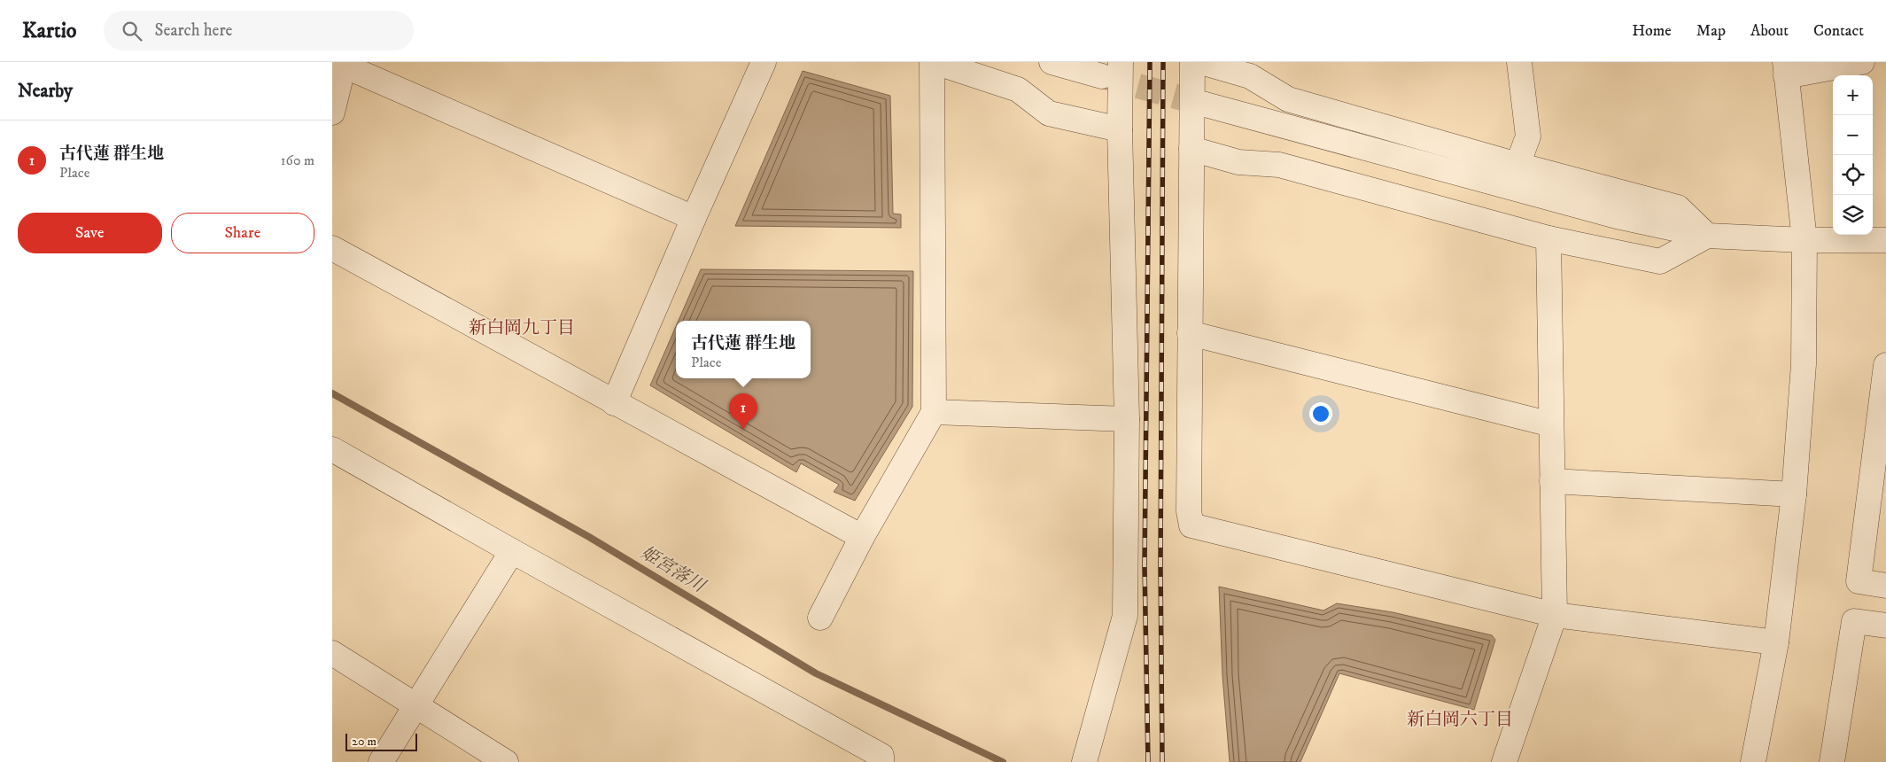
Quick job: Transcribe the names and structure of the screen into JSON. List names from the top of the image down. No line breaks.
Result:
{"districts":["新白岡九丁目","新白岡六丁目"],"water":["姫宮落川"],"scale_bar":"20 m","page":{"header":"Kartio","search":"Search here","nav":["Home","Map","About","Contact"],"heading":"Nearby","map_buttons":["+","−"],"list":[{"mark":"1","name":"古代蓮 群生地","note":"Place","value":"160 m"}],"buttons":["Save","Share"],"popup":["古代蓮 群生地","Place"],"pins":"1","scale":"20 m"}}
